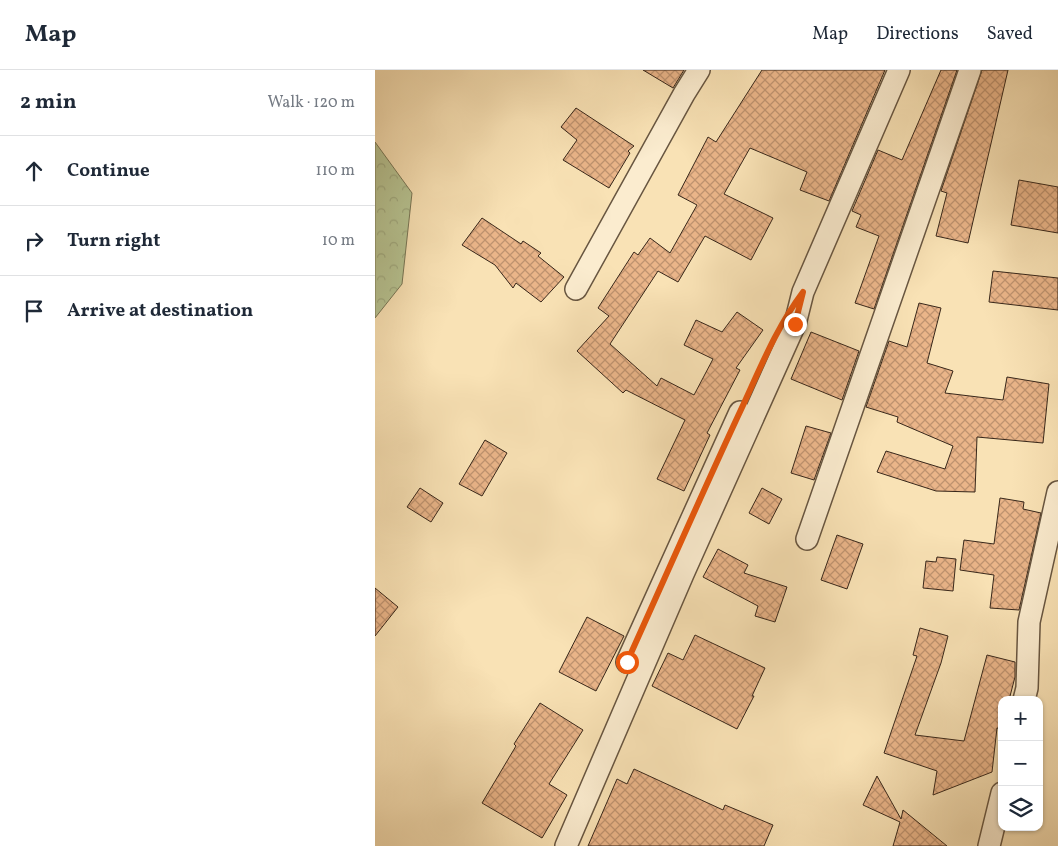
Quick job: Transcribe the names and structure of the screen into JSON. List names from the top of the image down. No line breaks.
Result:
{"page":{"header":"Map","nav":["Map","Directions","Saved"],"heading":["2 min","Walk · 120 m"],"list":[["Continue","110 m"],["Turn right","10 m"],"Arrive at destination"],"map_buttons":["+","−"]}}
